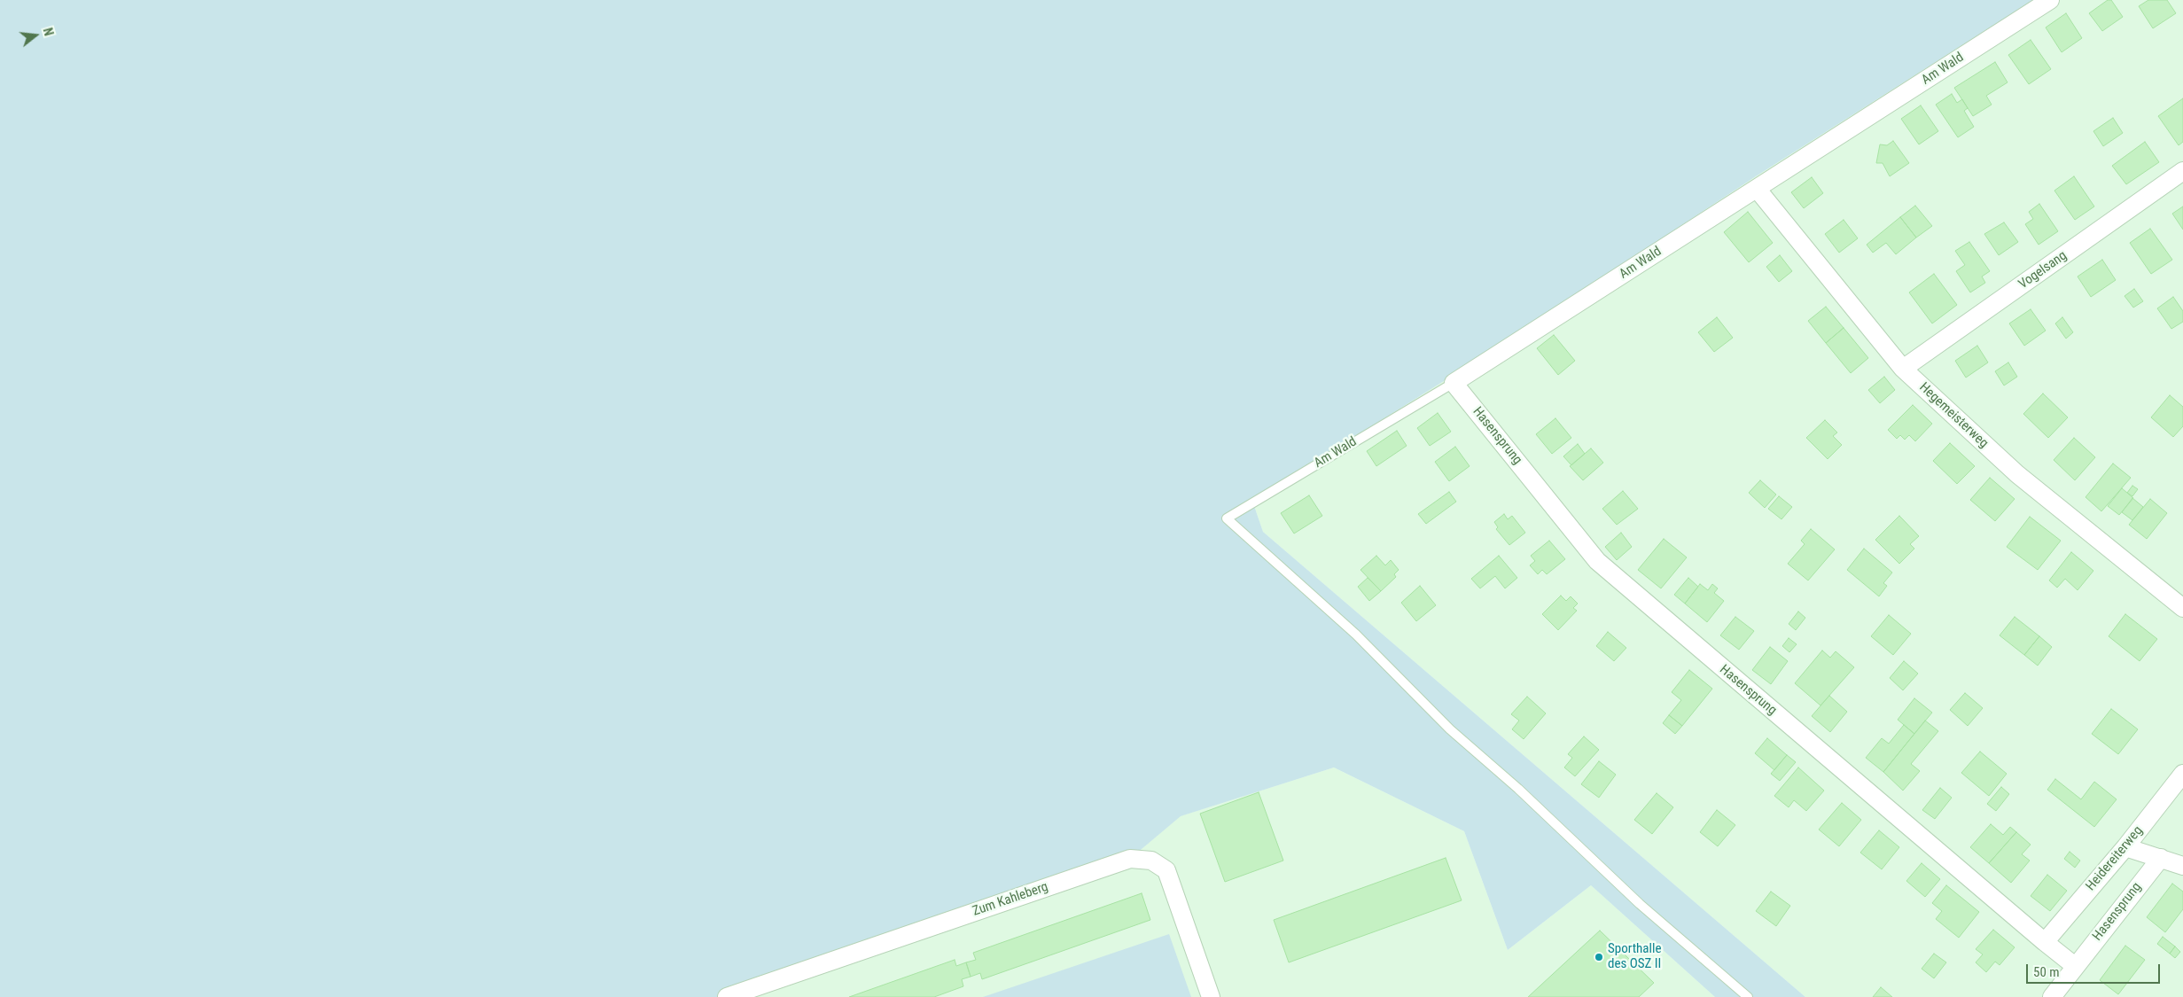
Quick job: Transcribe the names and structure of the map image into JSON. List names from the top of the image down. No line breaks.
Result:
{"streets":{"street":["Am Wald","Vogelsang","Hegemeisterweg","Hasensprung","Heidereiterweg","Zum Kahleberg"]},"crossings":[["Am Wald","Hegemeisterweg"],["Am Wald","Hasensprung"],["Vogelsang","Hegemeisterweg"],["Hasensprung","Heidereiterweg"]],"places":["Sporthalle des OSZ II"],"scale_bar":"50 m","north":"right"}
